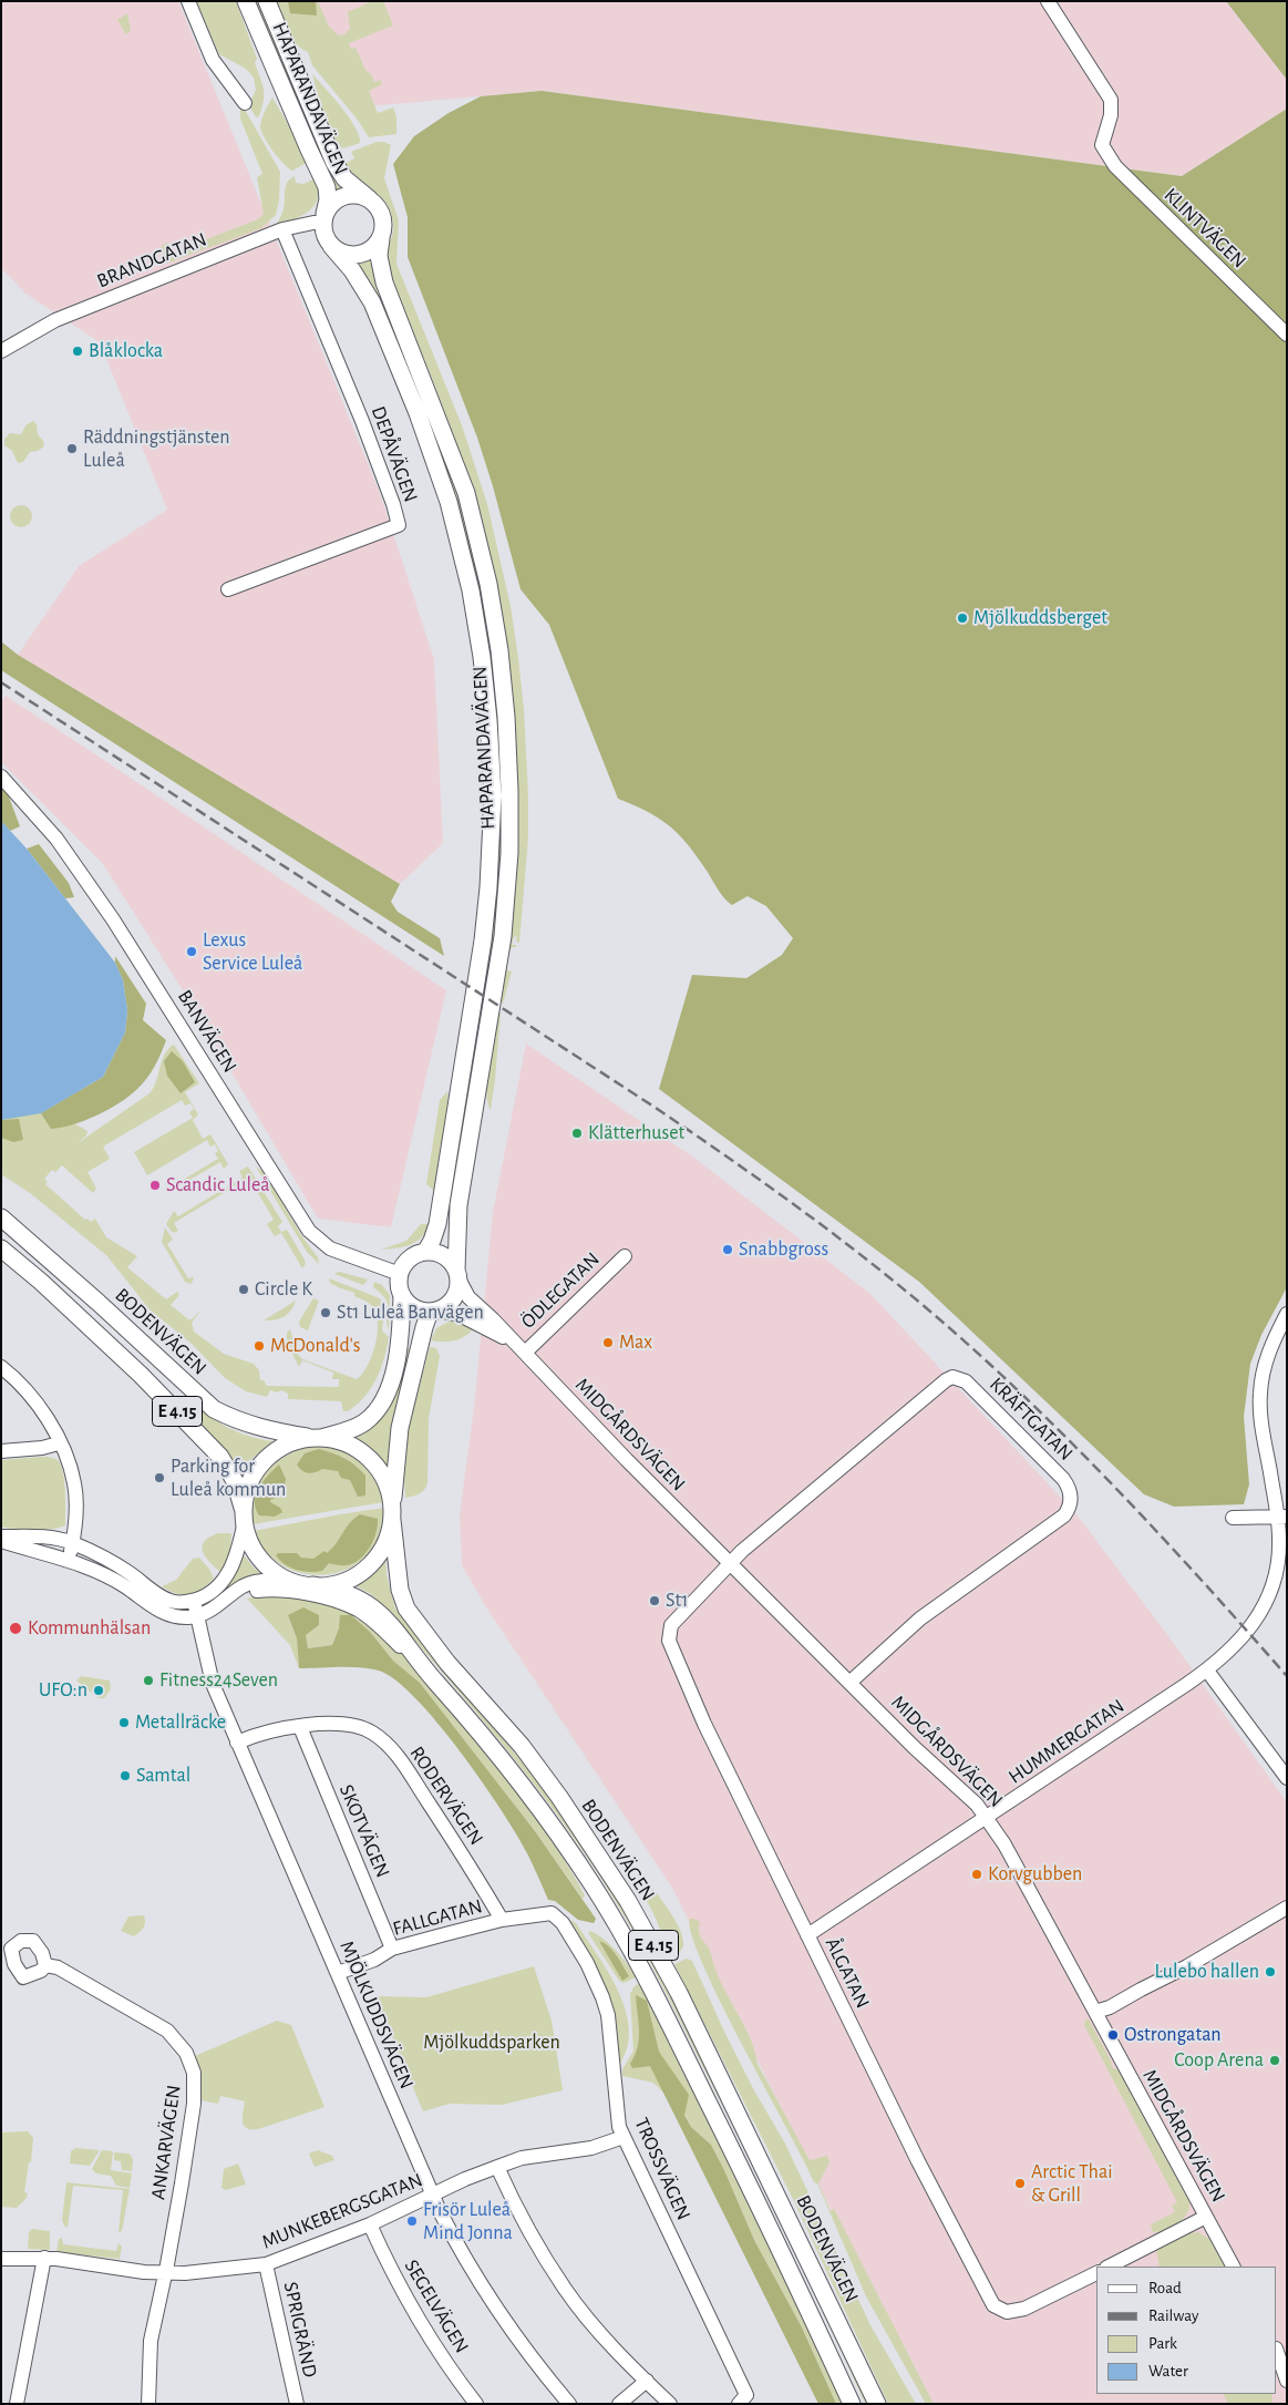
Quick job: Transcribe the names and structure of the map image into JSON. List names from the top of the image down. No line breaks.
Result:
{"streets":{"main road":["HAPARANDAVÄGEN","BODENVÄGEN","E 4.15"],"street":["KLINTVÄGEN","BRANDGATAN","DEPÅVÄGEN","BANVÄGEN","ÖDLEGATAN","KRÄFTGATAN","MIDGÅRDSVÄGEN","HUMMERGATAN","RODERVÄGEN","SKOTVÄGEN","FALLGATAN","ÅLGATAN","MJÖLKUDDSVÄGEN","ANKARVÄGEN","TROSSVÄGEN","MUNKEBERGSGATAN","SEGELVÄGEN","SPRIGRÄND"]},"crossings":[["HAPARANDAVÄGEN","BRANDGATAN"],["HAPARANDAVÄGEN","BANVÄGEN"],["HAPARANDAVÄGEN","MIDGÅRDSVÄGEN"],["BRANDGATAN","DEPÅVÄGEN"],["BANVÄGEN","MIDGÅRDSVÄGEN"],["ÖDLEGATAN","MIDGÅRDSVÄGEN"],["BODENVÄGEN","E 4.15"],["KRÄFTGATAN","MIDGÅRDSVÄGEN"],["KRÄFTGATAN","ÅLGATAN"],["MIDGÅRDSVÄGEN","HUMMERGATAN"],["MIDGÅRDSVÄGEN","ÅLGATAN"],["HUMMERGATAN","ÅLGATAN"],["RODERVÄGEN","SKOTVÄGEN"],["RODERVÄGEN","FALLGATAN"],["RODERVÄGEN","MJÖLKUDDSVÄGEN"],["SKOTVÄGEN","FALLGATAN"],["FALLGATAN","MJÖLKUDDSVÄGEN"],["FALLGATAN","TROSSVÄGEN"],["MJÖLKUDDSVÄGEN","MUNKEBERGSGATAN"],["ANKARVÄGEN","MUNKEBERGSGATAN"],["TROSSVÄGEN","MUNKEBERGSGATAN"],["MUNKEBERGSGATAN","SEGELVÄGEN"],["MUNKEBERGSGATAN","SPRIGRÄND"]],"parks":["Mjölkuddsparken"],"places":["Blåklocka","Räddningstjänsten Luleå","Mjölkuddsberget","Lexus Service Luleå","Klätterhuset","Scandic Luleå","Snabbgross","Circle K","St1 Luleå Banvägen","Max","McDonald's","Parking for Luleå kommun","St1","Kommunhälsan","Fitness24Seven","UFO:n","Metallräcke","Samtal","Korvgubben","Lulebo hallen","Ostrongatan","Coop Arena","Arctic Thai & Grill","Frisör Luleå Mind Jonna"],"legend":["Road","Railway","Park","Water"]}
